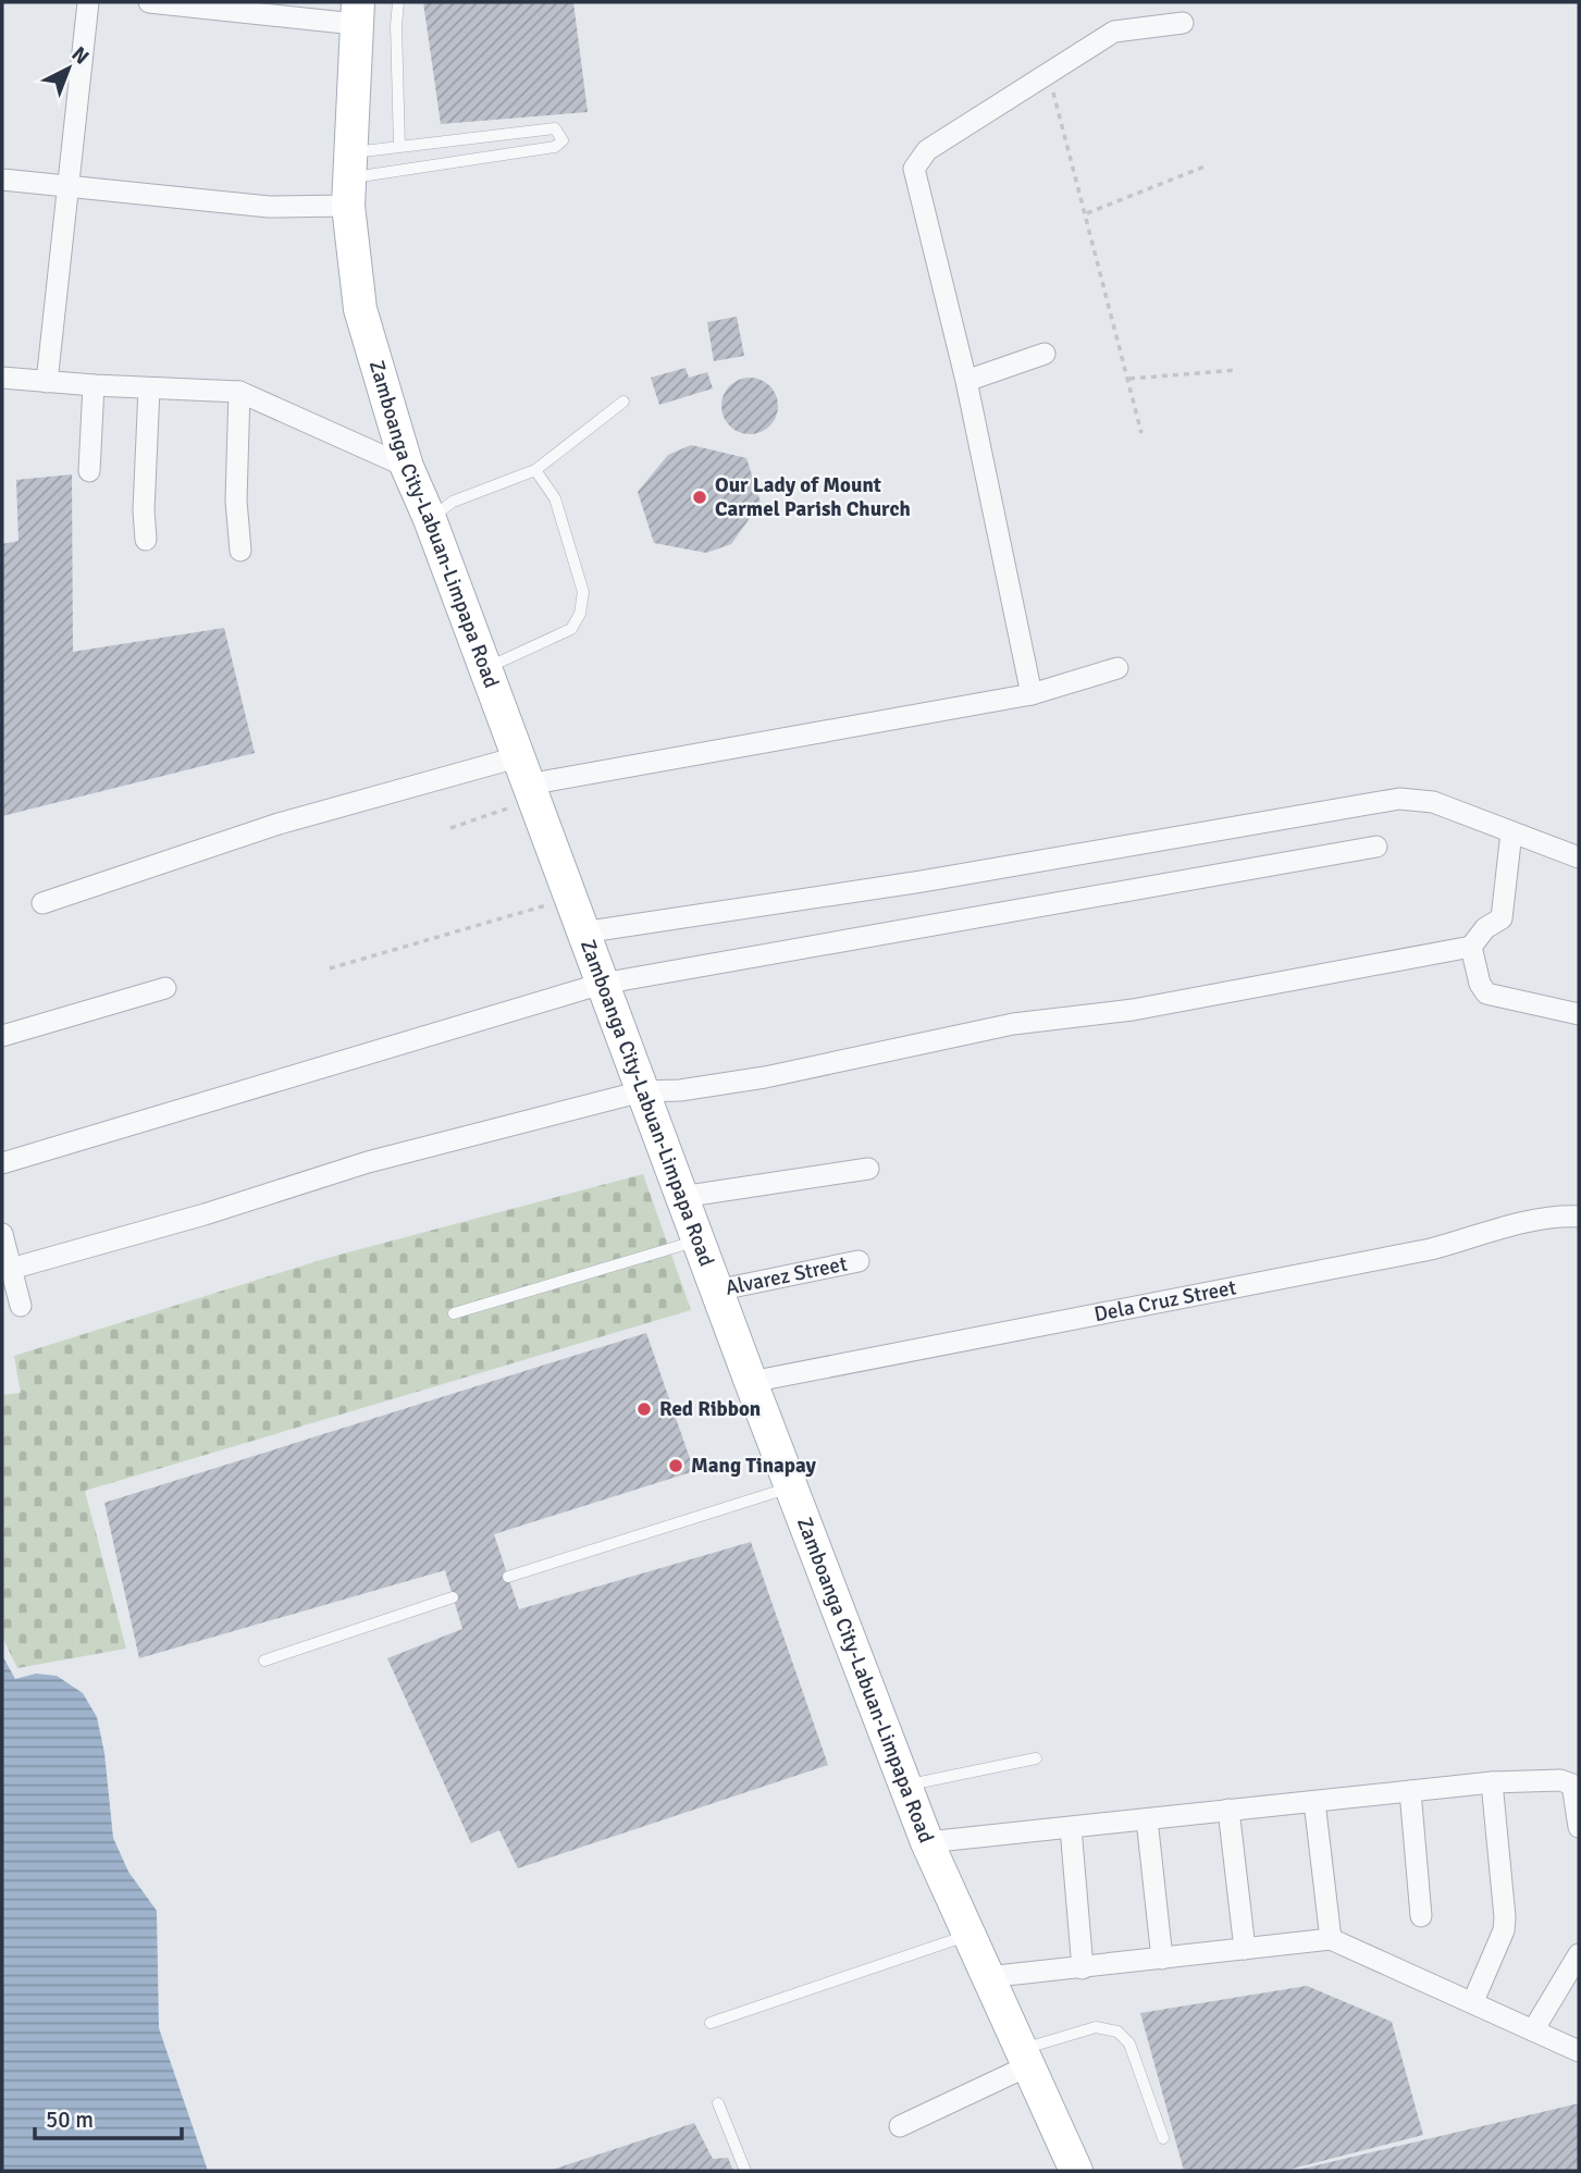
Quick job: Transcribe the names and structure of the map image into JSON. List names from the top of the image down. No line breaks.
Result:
{"streets":{"main road":["Zamboanga City-Labuan-Limpapa Road"],"street":["Alvarez Street","Dela Cruz Street"]},"crossings":[["Zamboanga City-Labuan-Limpapa Road","Alvarez Street"],["Zamboanga City-Labuan-Limpapa Road","Dela Cruz Street"]],"places":["Our Lady of Mount Carmel Parish Church","Red Ribbon","Mang Tinapay"],"scale_bar":"50 m","north":"top right"}
